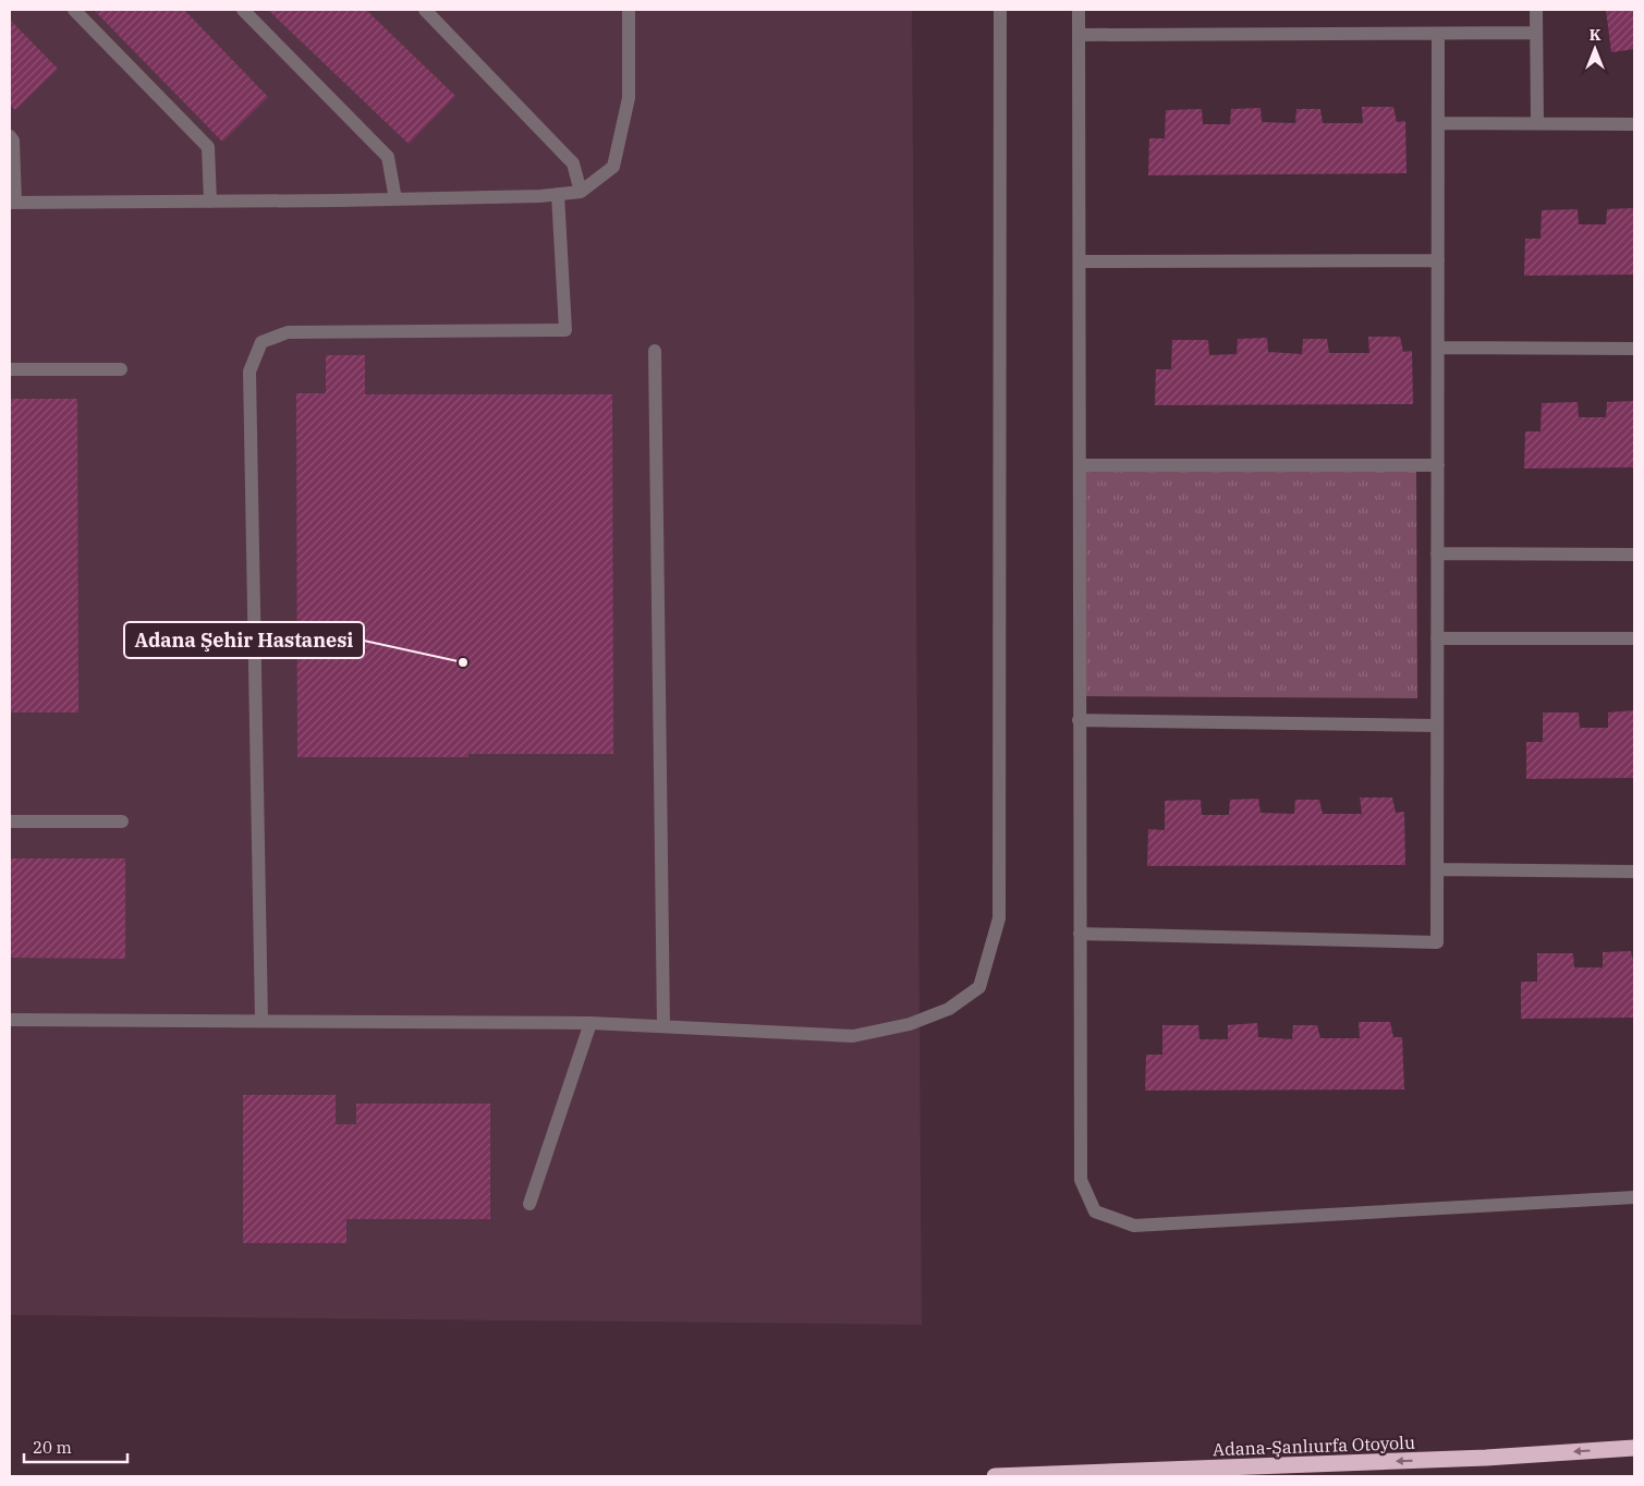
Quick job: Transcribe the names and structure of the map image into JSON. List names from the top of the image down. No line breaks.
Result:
{"streets":{"highway":["Adana-Şanlıurfa Otoyolu"]},"one_way":["Adana-Şanlıurfa Otoyolu"],"places":["Adana Şehir Hastanesi"],"scale_bar":"20 m","north":"top"}
